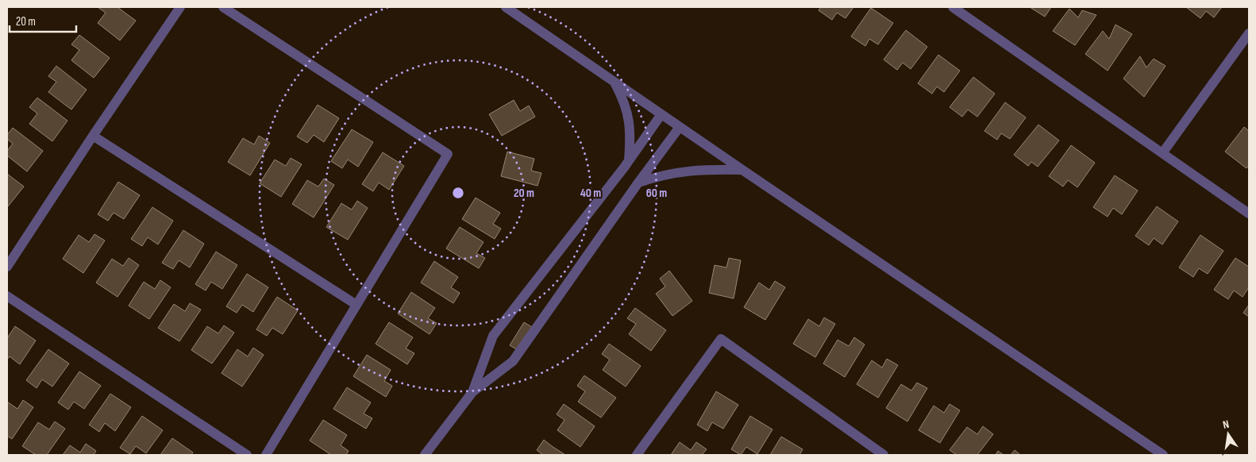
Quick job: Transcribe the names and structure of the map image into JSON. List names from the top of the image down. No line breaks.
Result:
{"scale_bar":"20 m","north":"top","rings":["20 m","40 m","60 m"]}
